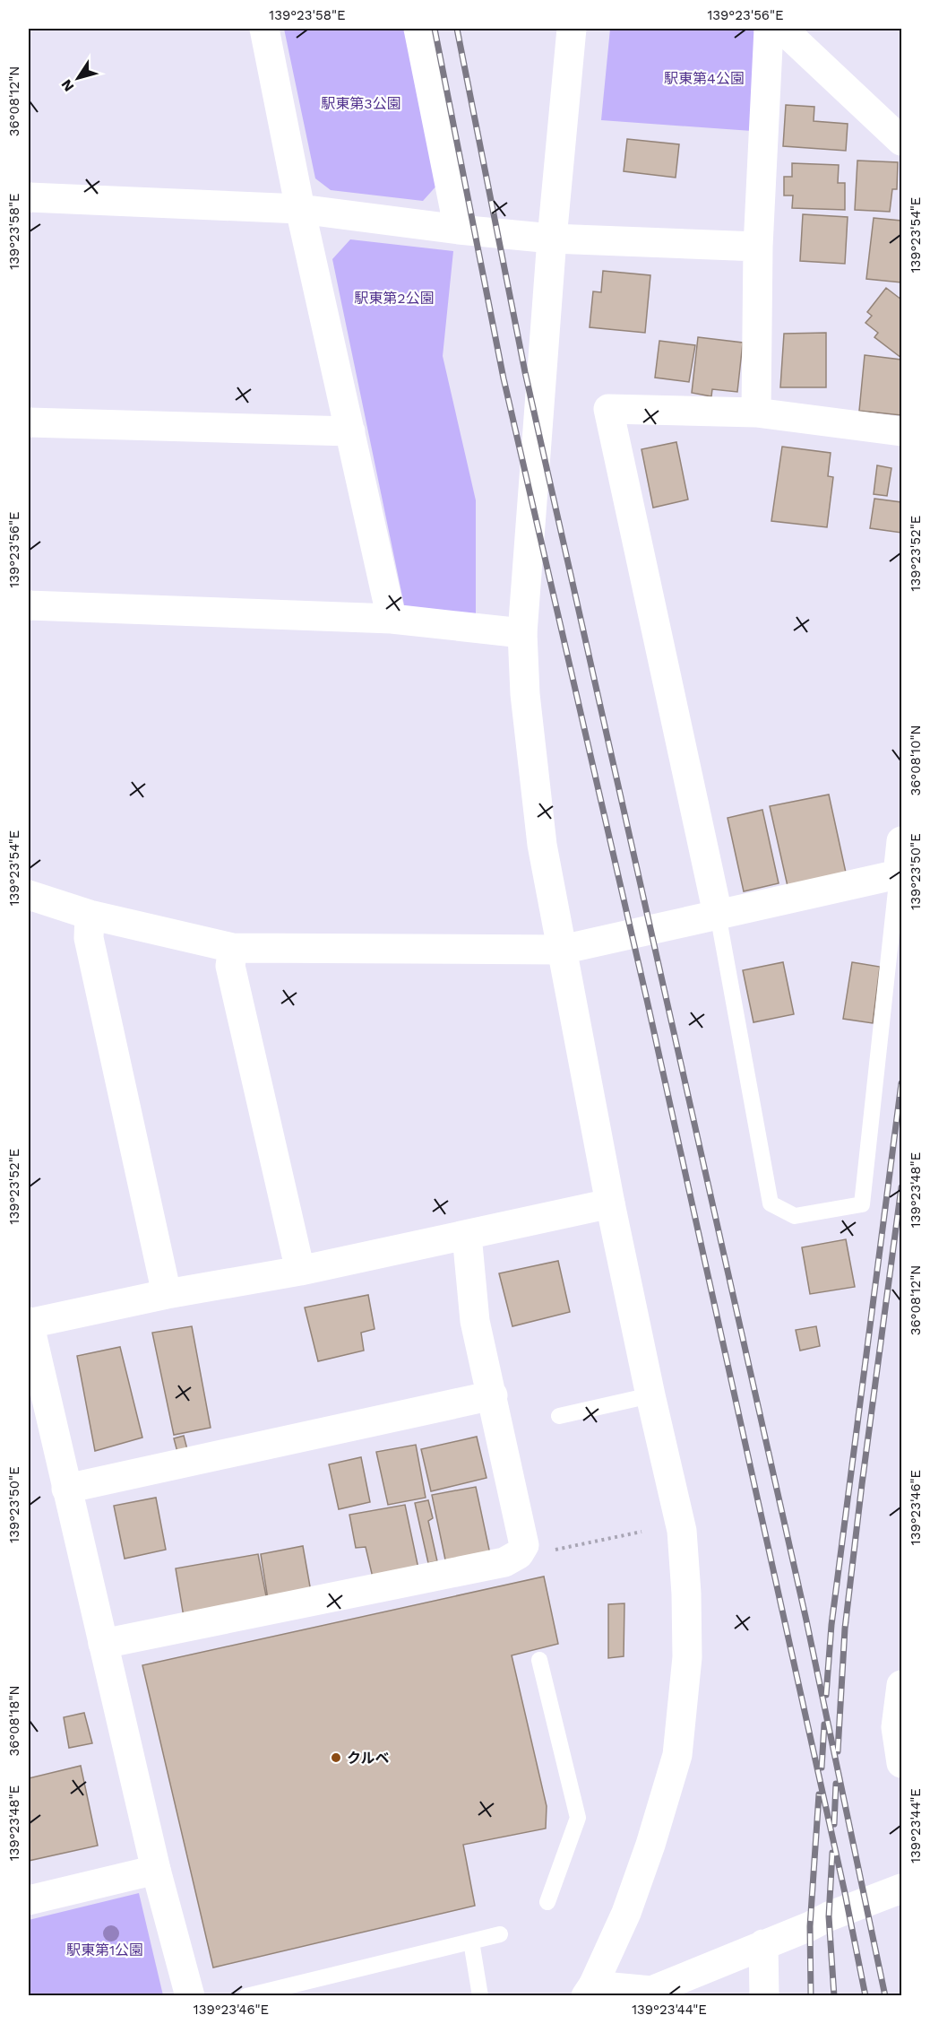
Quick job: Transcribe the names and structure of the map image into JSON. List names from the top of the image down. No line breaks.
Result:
{"parks":["駅東第4公園","駅東第3公園","駅東第2公園","駅東第1公園"],"places":["クルベ"],"north":"bottom left","coordinates":["139°23'58\"E","139°23'56\"E","36°08'12\"N","139°23'54\"E","139°23'52\"E","36°08'10\"N","139°23'50\"E","139°23'48\"E","139°23'46\"E","36°08'18\"N","139°23'44\"E"]}
